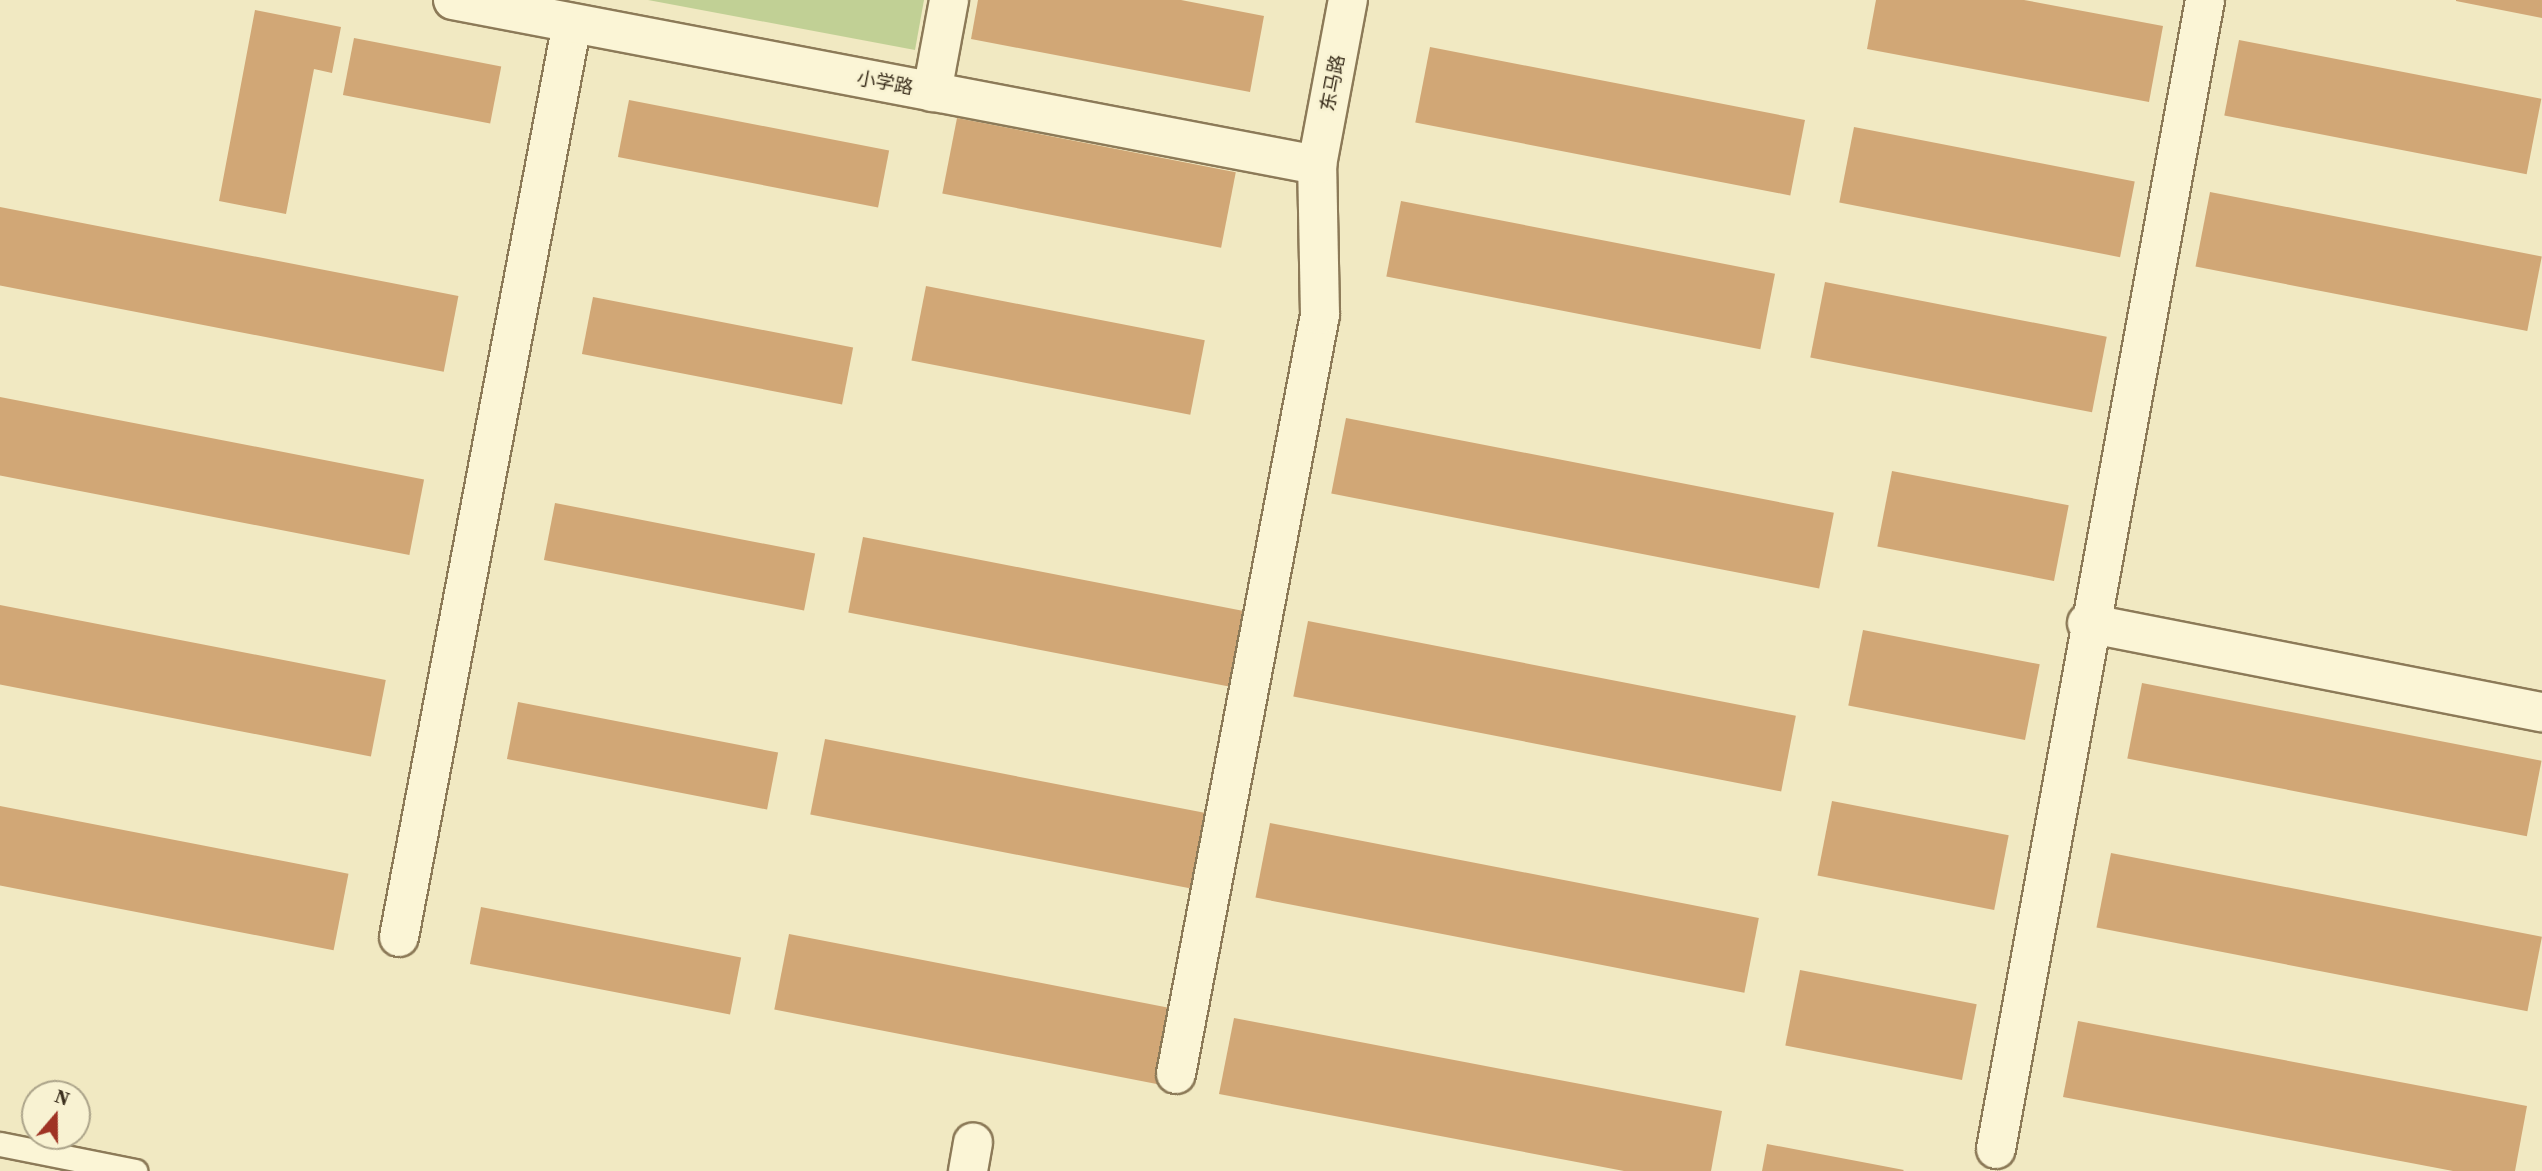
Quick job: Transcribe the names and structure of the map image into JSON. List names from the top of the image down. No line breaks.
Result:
{"streets":{"street":["小学路","东马路"]},"crossings":[["小学路","东马路"]],"north":"top"}
